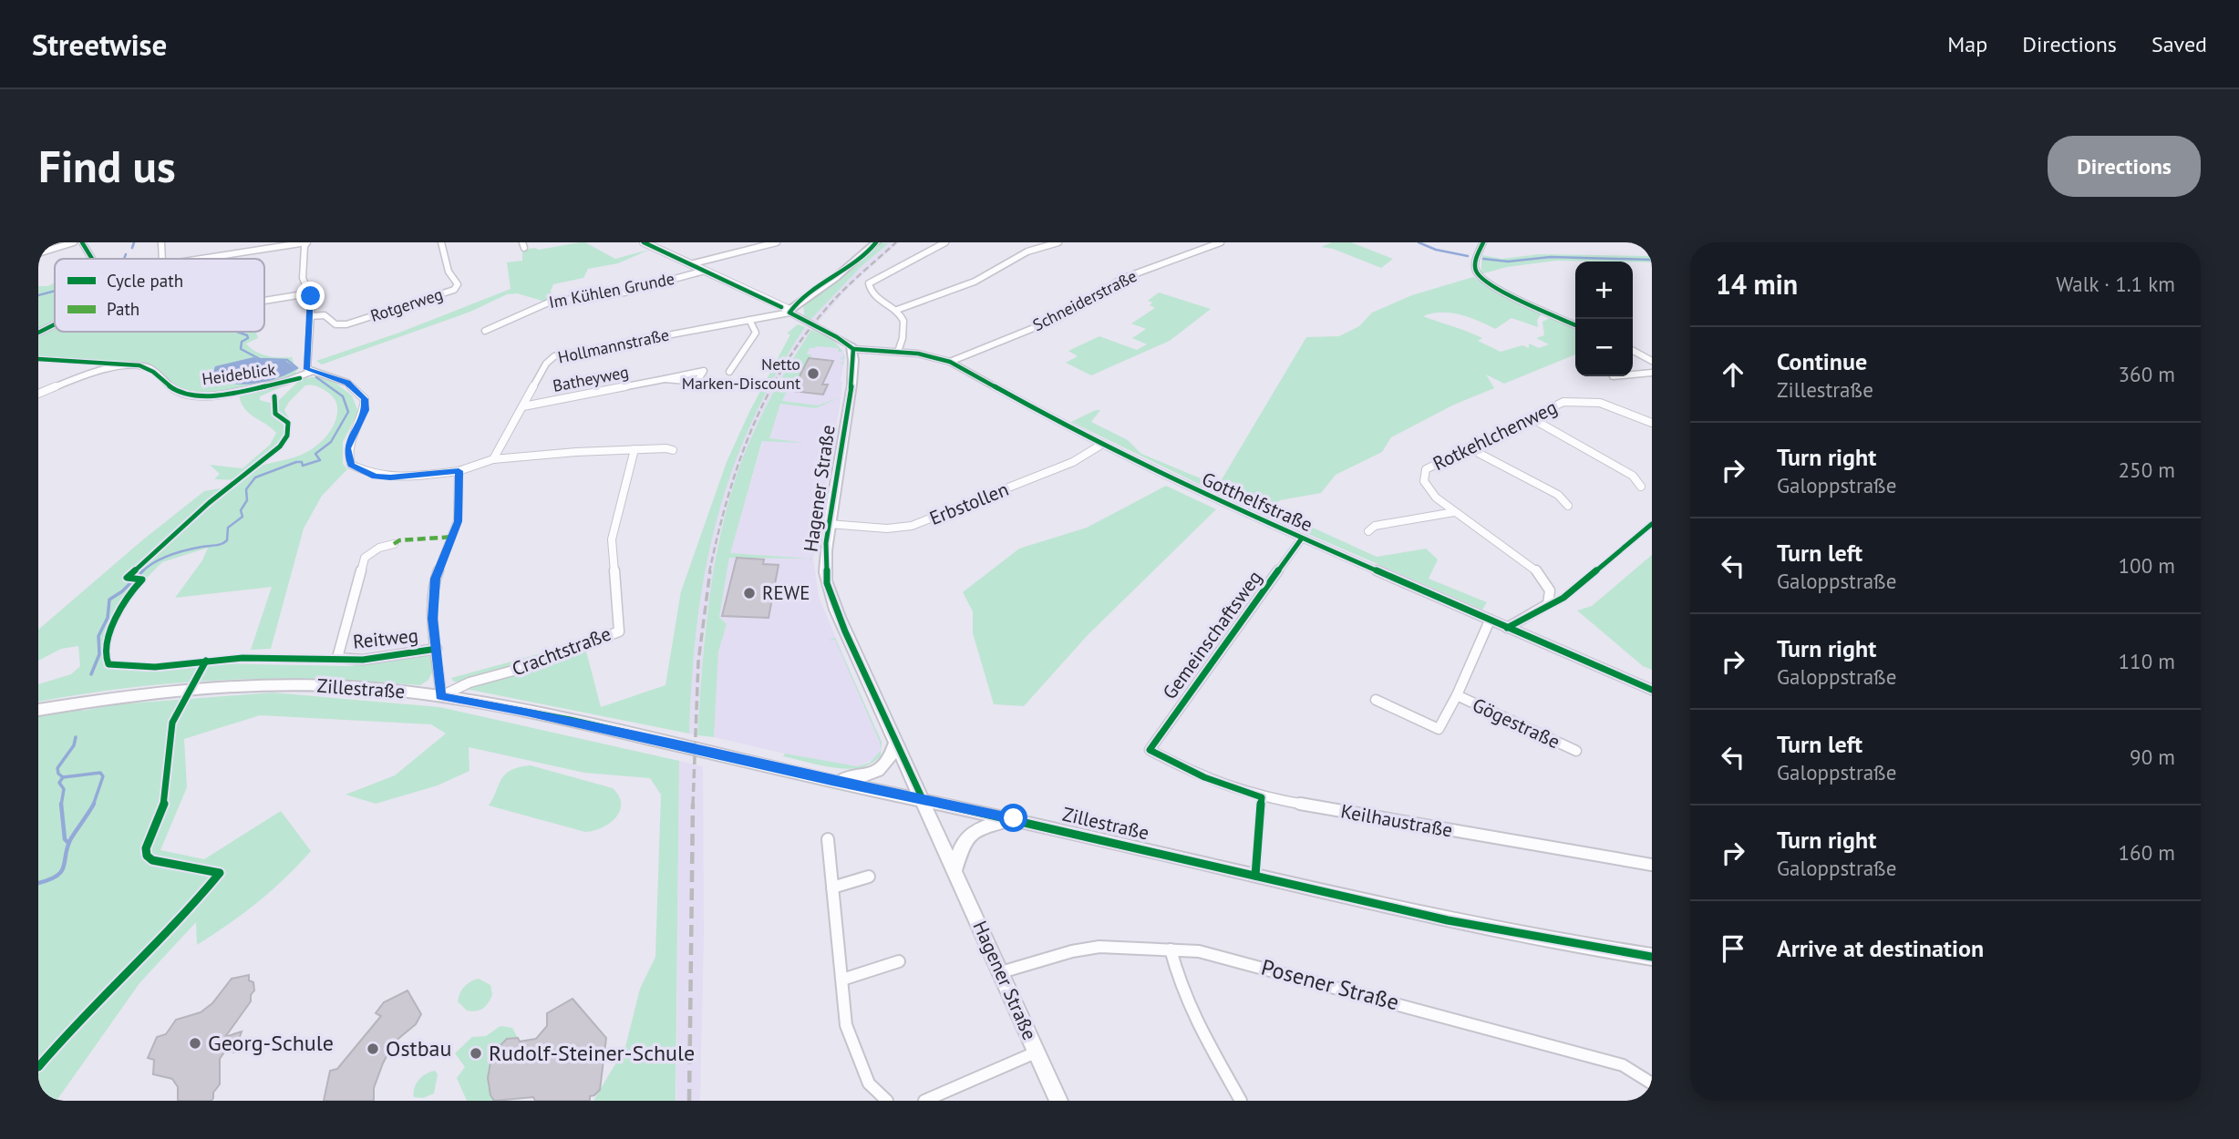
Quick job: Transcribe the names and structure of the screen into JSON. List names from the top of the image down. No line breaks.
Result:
{"streets":{"main road":["Hagener Straße","Zillestraße"],"street":["Im Kühlen Grunde","Schneiderstraße","Rotgerweg","Hollmannstraße","Heideblick","Batheyweg","Rotkehlchenweg","Gotthelfstraße","Erbstollen","Gemeinschaftsweg","Reitweg","Crachtstraße","Gögestraße","Keilhaustraße","Posener Straße"]},"crossings":[["Schneiderstraße","Gotthelfstraße"],["Hollmannstraße","Batheyweg"],["Rotkehlchenweg","Gotthelfstraße"],["Hagener Straße","Gotthelfstraße"],["Hagener Straße","Erbstollen"],["Hagener Straße","Zillestraße"],["Hagener Straße","Posener Straße"],["Gotthelfstraße","Erbstollen"],["Gotthelfstraße","Gemeinschaftsweg"],["Gotthelfstraße","Gögestraße"],["Gemeinschaftsweg","Keilhaustraße"],["Crachtstraße","Zillestraße"]],"places":["Netto Marken-Discount","REWE","Georg-Schule","Ostbau","Rudolf-Steiner-Schule"],"legend":["Cycle path","Path"],"page":{"header":"Streetwise","nav":["Map","Directions","Saved"],"buttons":"Directions","title":"Find us","heading":["14 min","Walk · 1.1 km"],"map_buttons":["+","−"],"list":[["Continue","Zillestraße","360 m"],["Turn right","Galoppstraße","250 m"],["Turn left","Galoppstraße","100 m"],["Turn right","Galoppstraße","110 m"],["Turn left","Galoppstraße","90 m"],["Turn right","Galoppstraße","160 m"],"Arrive at destination"]}}
